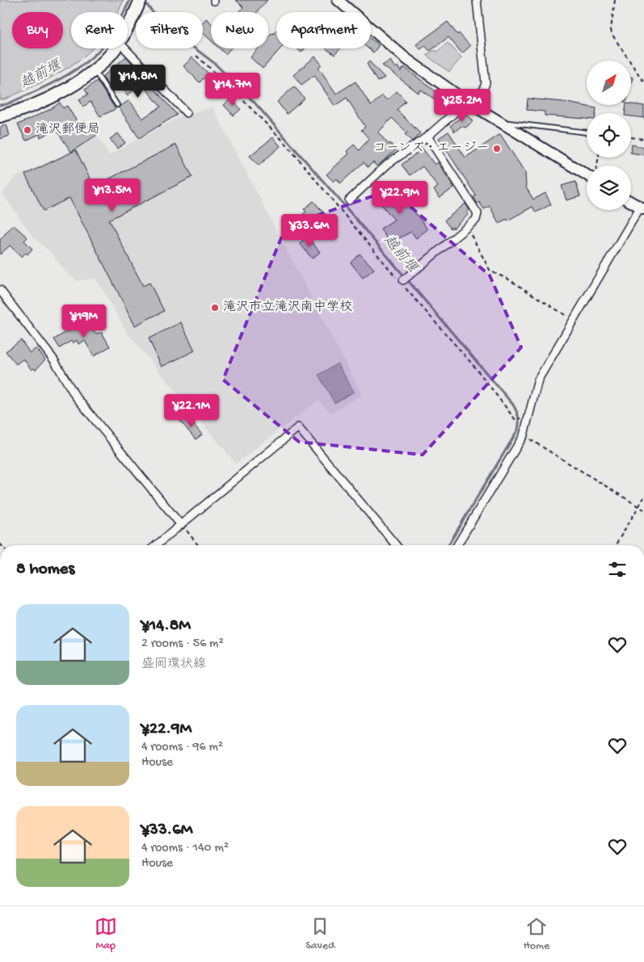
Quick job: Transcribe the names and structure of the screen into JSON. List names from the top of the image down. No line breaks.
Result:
{"water":["越前堰"],"places":["滝沢郵便局","コーンズ・エージー","滝沢市立滝沢南中学校"],"north":"top right","page":{"chip":["Buy","Rent","Filters","New","Apartment"],"price":["¥14.8M","¥14.7M","¥25.2M","¥13.5M","¥22.9M","¥33.6M","¥19M","¥22.1M"],"heading":"8 homes","list":[{"name":"¥14.8M","note":"2 rooms · 56 m² · 盛岡環状線"},{"name":"¥22.9M","note":"4 rooms · 96 m² · House"},{"name":"¥33.6M","note":"4 rooms · 140 m² · House"}],"tabs":["Map","Saved","Home"]}}
